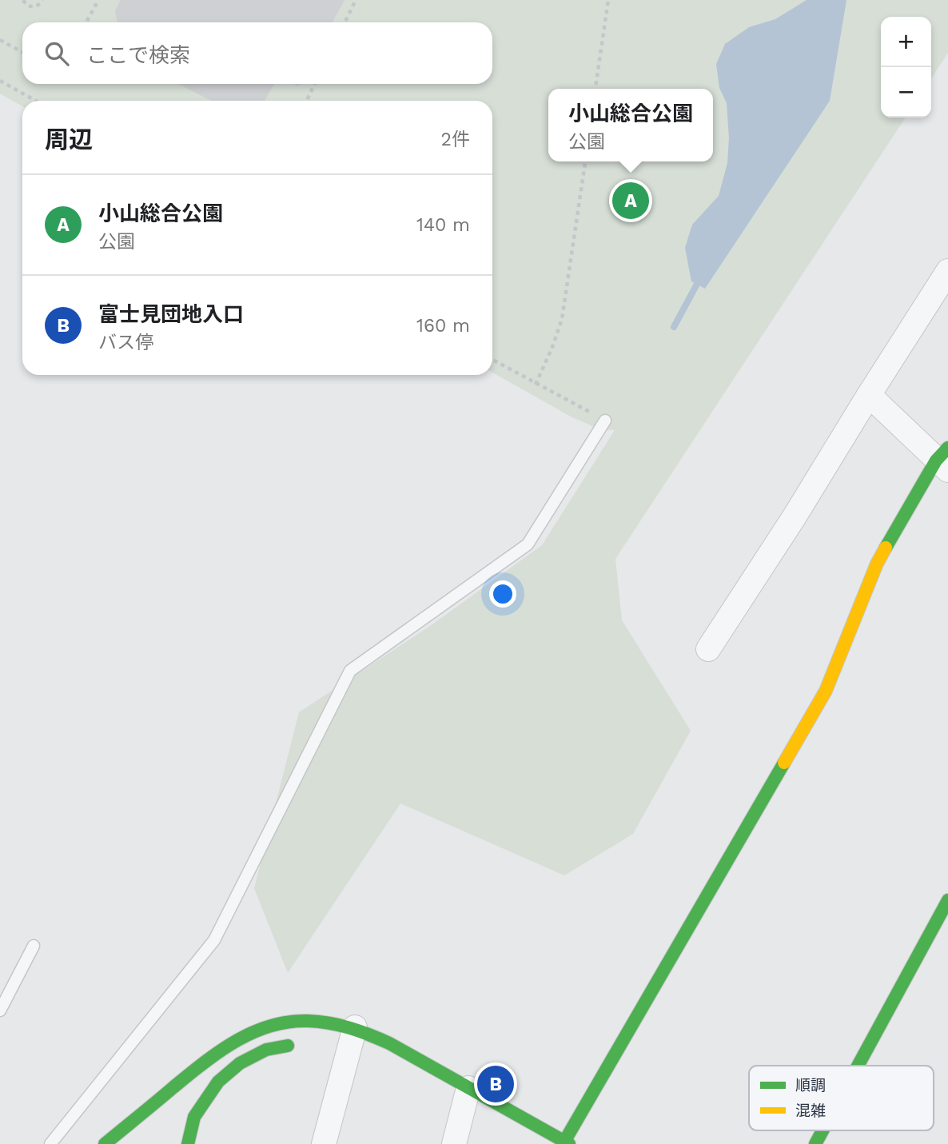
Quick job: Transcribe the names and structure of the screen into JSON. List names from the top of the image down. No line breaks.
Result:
{"legend":["順調","混雑"],"page":{"map_buttons":["+","−"],"search":"ここで検索","popup":["小山総合公園","公園"],"heading":["周辺","2件"],"list":[{"mark":"A","name":"小山総合公園","note":"公園","value":"140 m"},{"mark":"B","name":"富士見団地入口","note":"バス停","value":"160 m"}],"pins":["A","B"]}}
